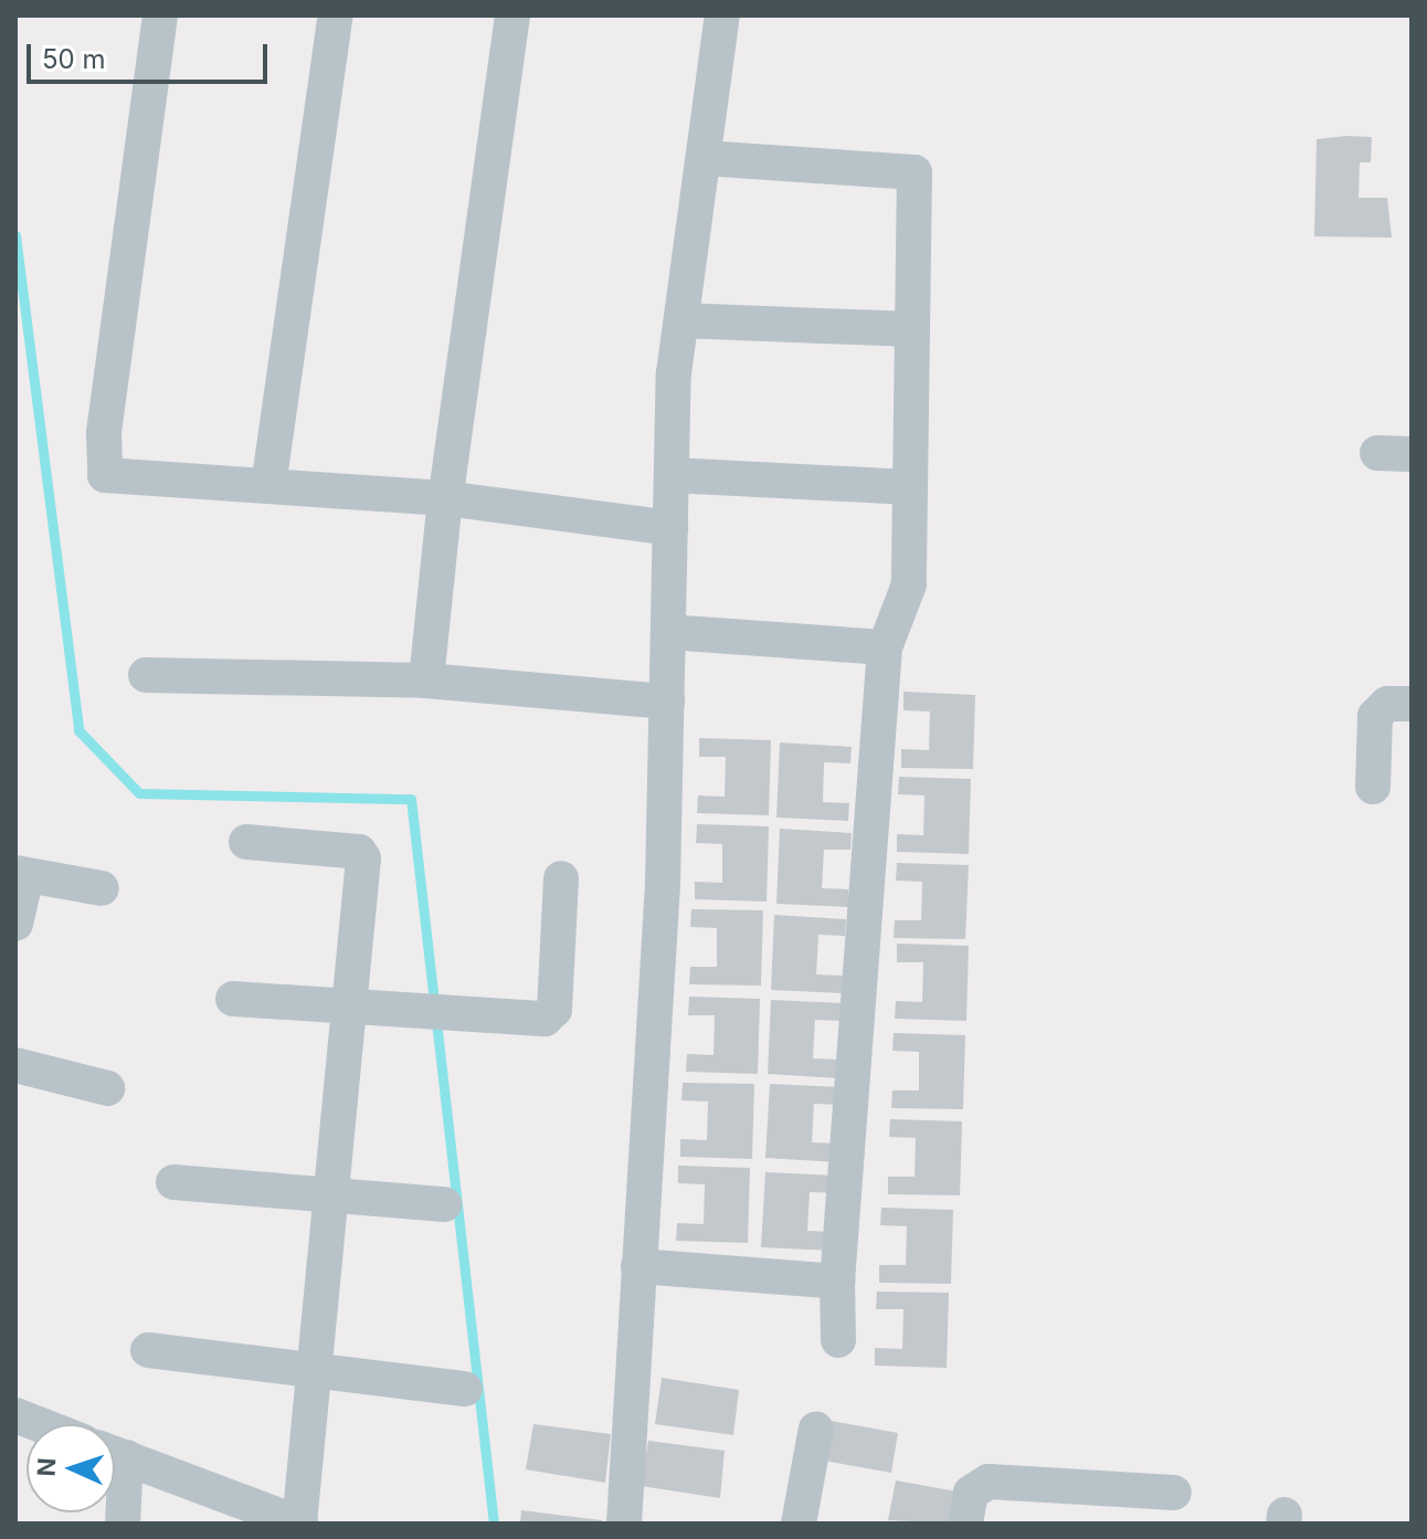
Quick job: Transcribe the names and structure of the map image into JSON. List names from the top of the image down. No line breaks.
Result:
{"scale_bar":"50 m","north":"left"}
